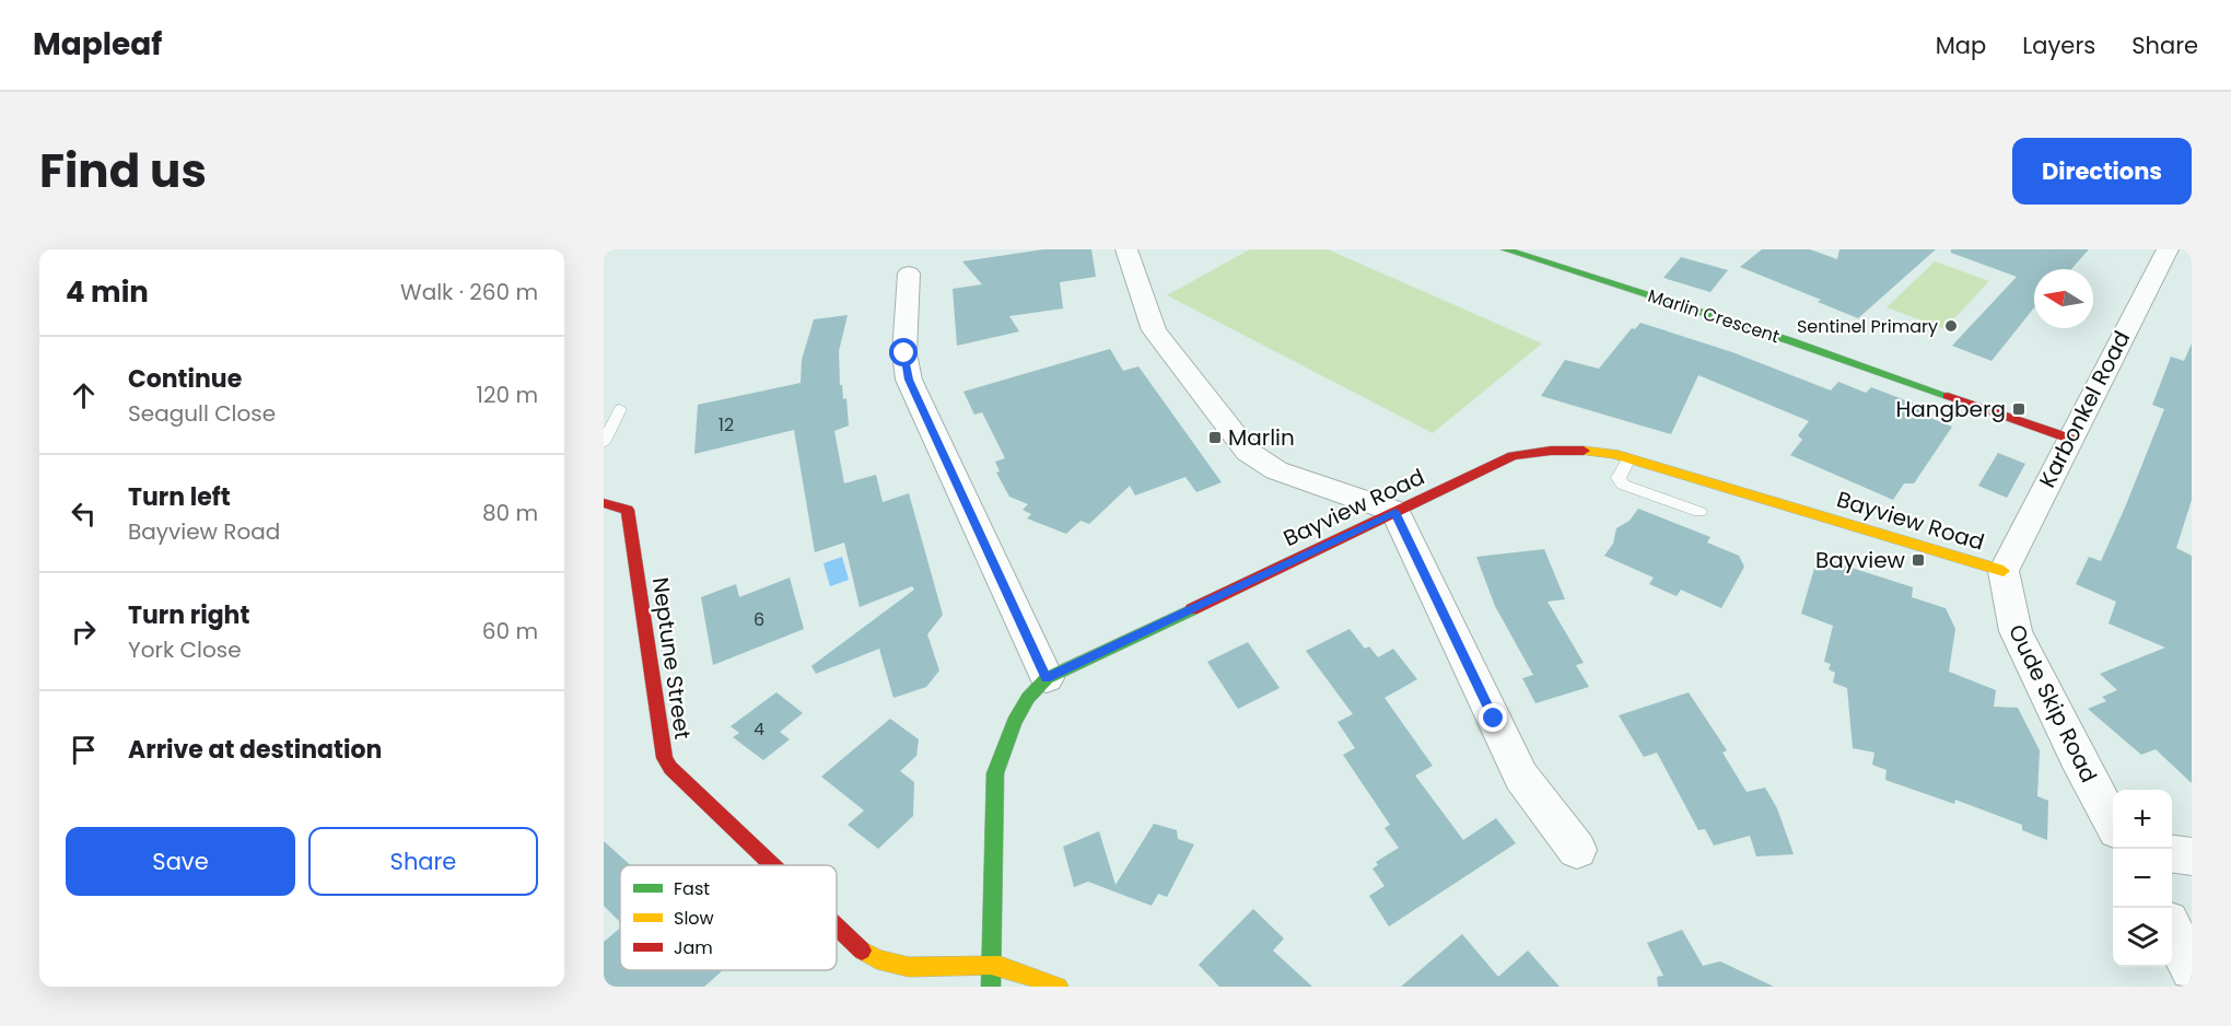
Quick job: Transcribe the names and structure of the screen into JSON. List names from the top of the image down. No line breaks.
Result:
{"streets":{"street":["Marlin Crescent","Karbonkel Road","Bayview Road","Neptune Street","Oude Skip Road"]},"crossings":[["Marlin Crescent","Karbonkel Road"],["Karbonkel Road","Bayview Road"],["Karbonkel Road","Oude Skip Road"],["Bayview Road","Neptune Street"],["Bayview Road","Oude Skip Road"]],"places":{"other":["Sentinel Primary"],"transit":["Hangberg","Marlin","Bayview"]},"house_numbers":["12","6","4"],"legend":["Fast","Slow","Jam"],"north":"left","page":{"header":"Mapleaf","nav":["Map","Layers","Share"],"title":"Find us","buttons":["Directions",["Save","Share"]],"heading":["4 min","Walk · 260 m"],"list":[["Continue","Seagull Close","120 m"],["Turn left","Bayview Road","80 m"],["Turn right","York Close","60 m"],"Arrive at destination"],"map_buttons":["+","−"]}}
